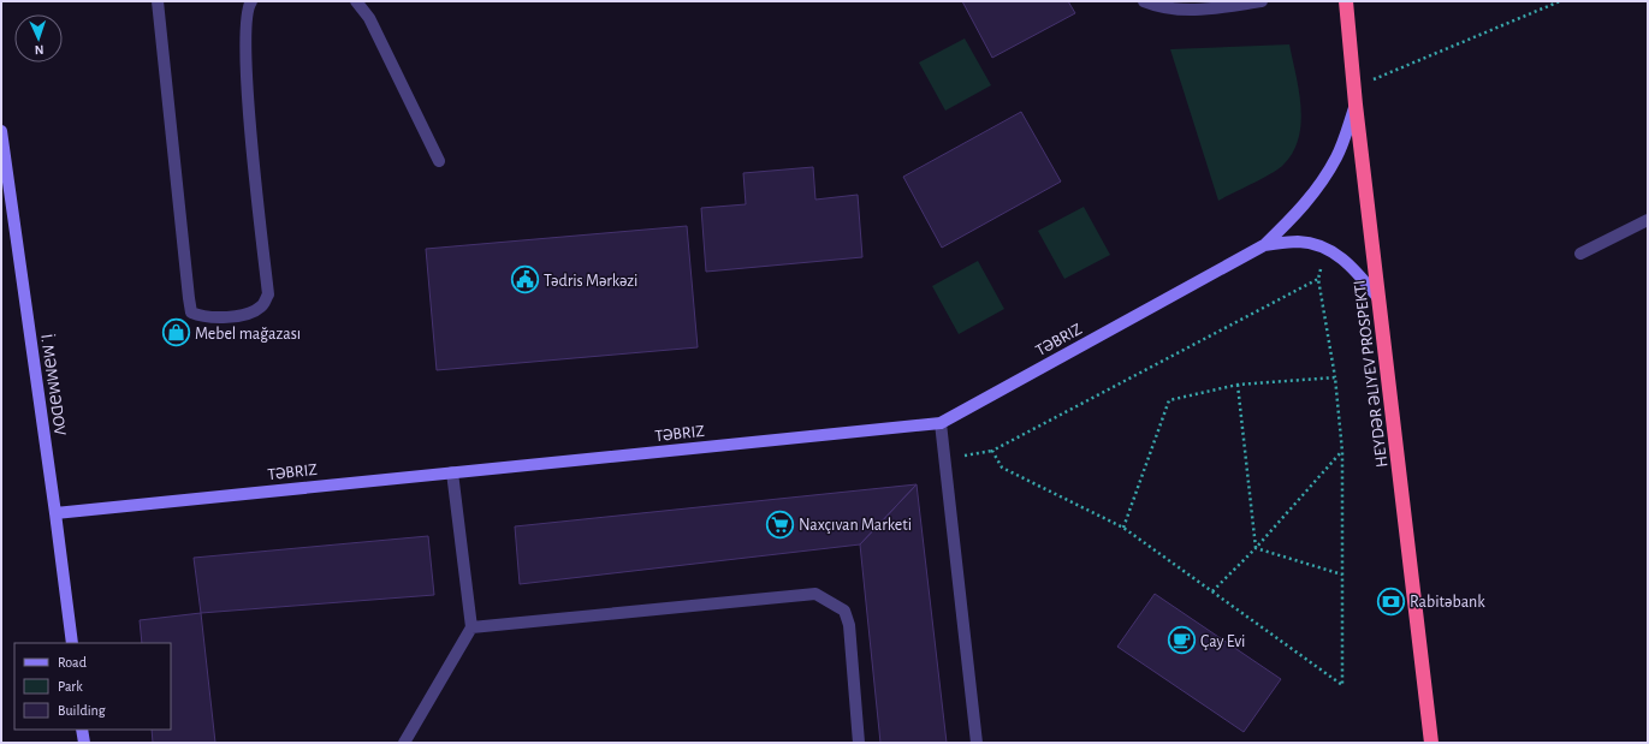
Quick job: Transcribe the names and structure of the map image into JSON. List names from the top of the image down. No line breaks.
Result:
{"streets":{"highway":["HEYDƏR ƏLIYEV PROSPEKTI"],"main road":["TƏBRIZ","İ. MƏMMƏDOV"]},"crossings":[["TƏBRIZ","İ. MƏMMƏDOV"]],"places":{"public building":["Tədris Mərkəzi"],"shop":["Mebel mağazası"],"supermarket":["Naxçıvan Marketi"],"bank":["Rabitəbank"],"cafe":["Çay Evi"]},"legend":["Road","Park","Building"],"north":"bottom"}
